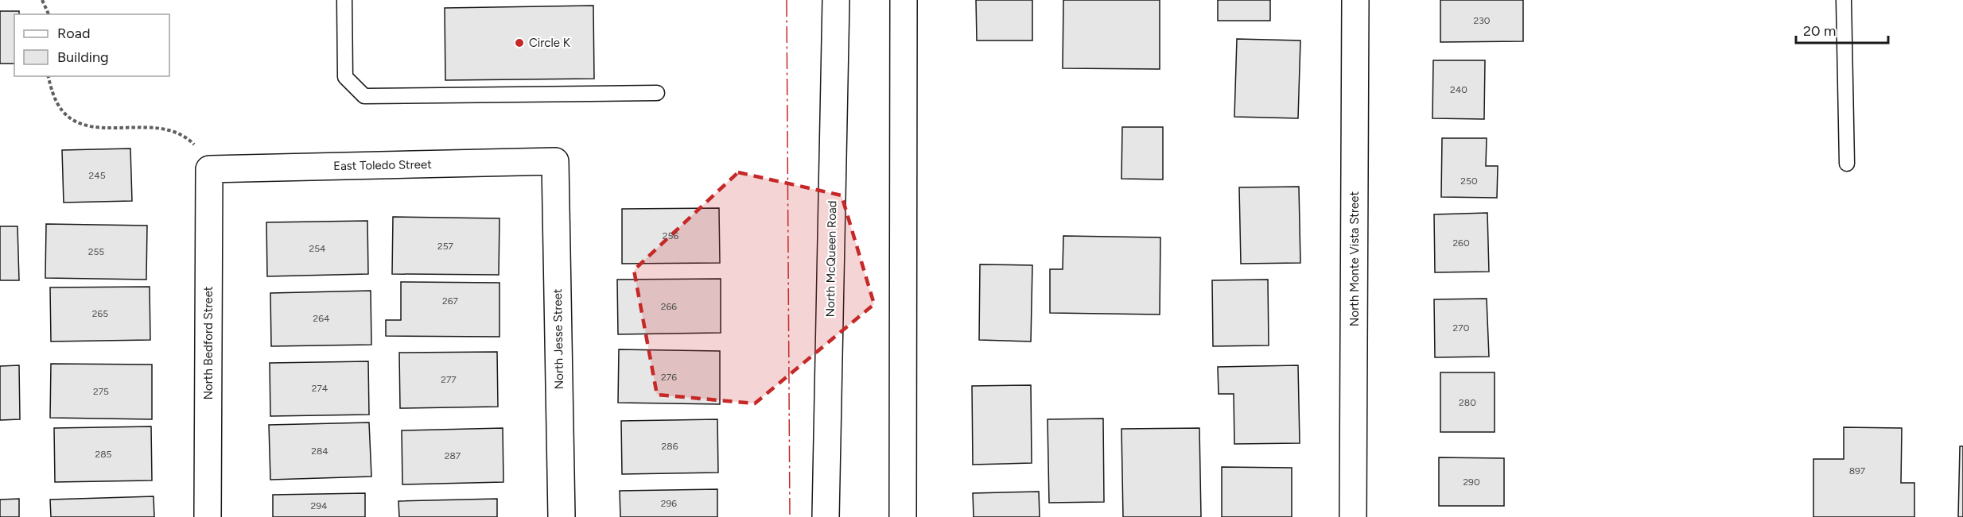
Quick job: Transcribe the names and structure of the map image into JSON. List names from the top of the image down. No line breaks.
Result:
{"streets":{"street":["East Toledo Street","North McQueen Road","North Monte Vista Street","North Jesse Street","North Bedford Street"]},"crossings":[["East Toledo Street","North Jesse Street"],["East Toledo Street","North Bedford Street"]],"places":["Circle K"],"house_numbers":["230","240","245","250","256","260","257","254","255","267","266","265","264","270","276","277","274","275","280","286","284","285","287","897","290","296","294"],"legend":["Road","Building"],"scale_bar":"20 m"}
